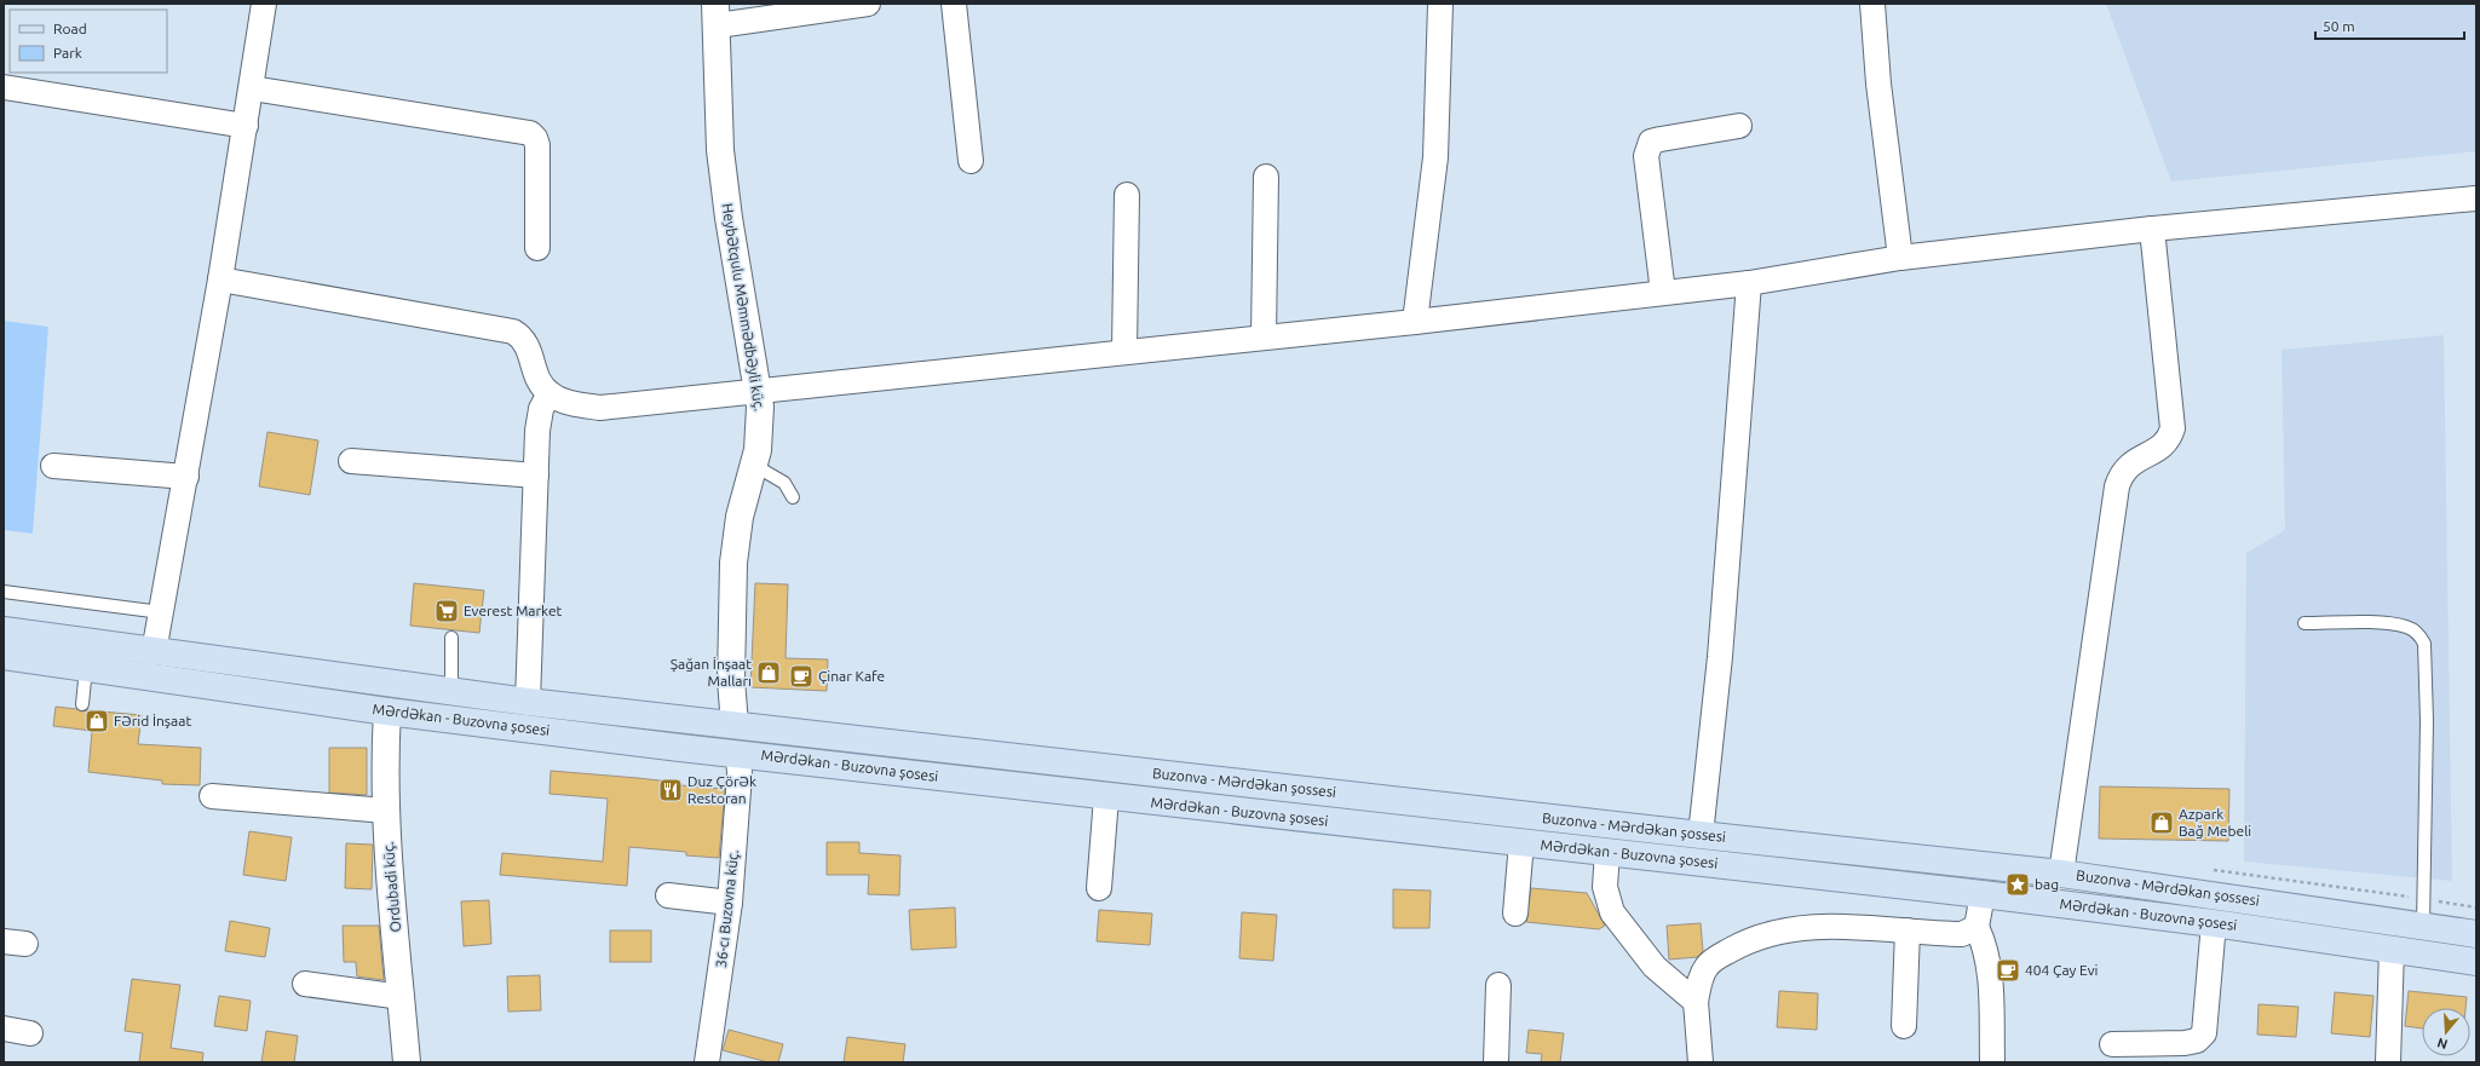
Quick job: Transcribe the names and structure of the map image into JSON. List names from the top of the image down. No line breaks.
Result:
{"streets":{"main road":["Mərdəkan - Buzovna şosesi","Buzonva - Mərdəkan şossesi"],"street":["Heybətqulu Məmmədbəyli küç.","Ordubadi küç.","36-cı Buzovna küç."]},"crossings":[["Heybətqulu Məmmədbəyli küç.","Mərdəkan - Buzovna şosesi"],["Mərdəkan - Buzovna şosesi","Buzonva - Mərdəkan şossesi"],["Mərdəkan - Buzovna şosesi","Ordubadi küç."],["Mərdəkan - Buzovna şosesi","36-cı Buzovna küç."]],"places":{"supermarket":["Everest Market"],"shop":["Şağan İnşaat Malları","Fərid İnşaat","Azpark Bağ Mebeli"],"cafe":["Çinar Kafe","404 Çay Evi"],"restaurant":["Duz Çörək Restoran"],"place":["bag"]},"legend":["Road","Park"],"scale_bar":"50 m","north":"bottom"}
